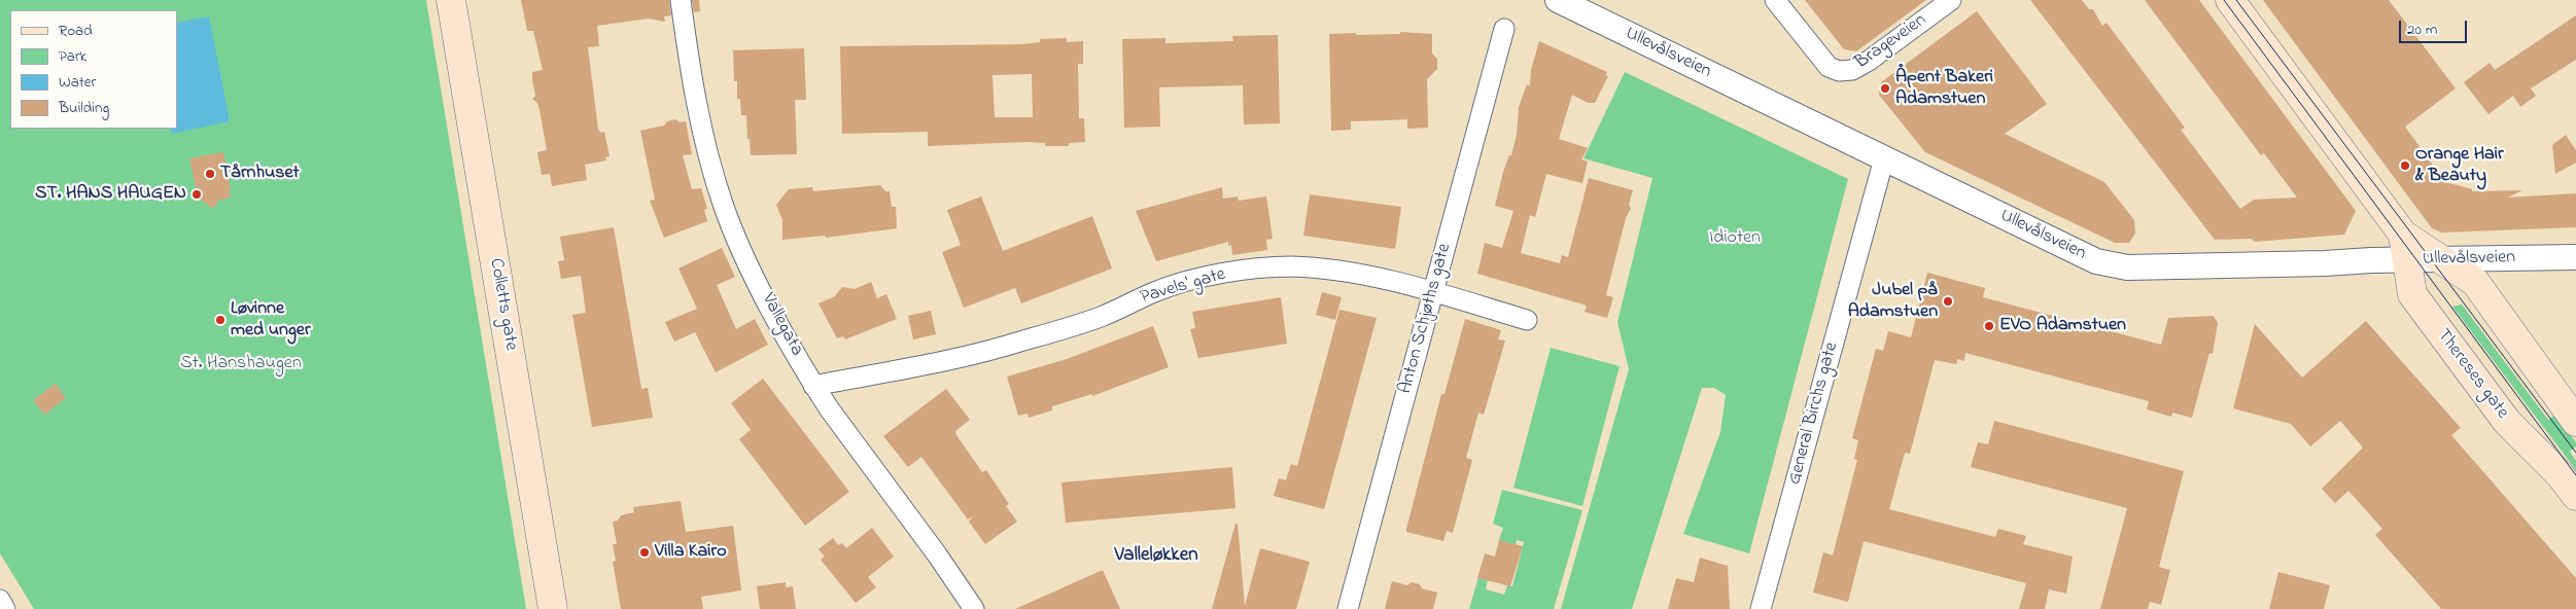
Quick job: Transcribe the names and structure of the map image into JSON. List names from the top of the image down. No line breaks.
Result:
{"streets":{"main road":["Colletts gate","Thereses gate"],"street":["Brageveien","Ullevålsveien","Pavels' gate","Anton Schjøths gate","Vallegata","General Birchs gate"]},"crossings":[["Ullevålsveien","Thereses gate"],["Ullevålsveien","General Birchs gate"],["Pavels' gate","Anton Schjøths gate"],["Pavels' gate","Vallegata"]],"districts":["Valleløkken"],"parks":["Idioten","St. Hanshaugen"],"places":["Åpent Bakeri Adamstuen","Orange Hair & Beauty","Tårnhuset","ST. HANS HAUGEN","Jubel på Adamstuen","Løvinne med unger","EVO Adamstuen","Villa Kairo"],"legend":["Road","Park","Water","Building"],"scale_bar":"20 m"}
